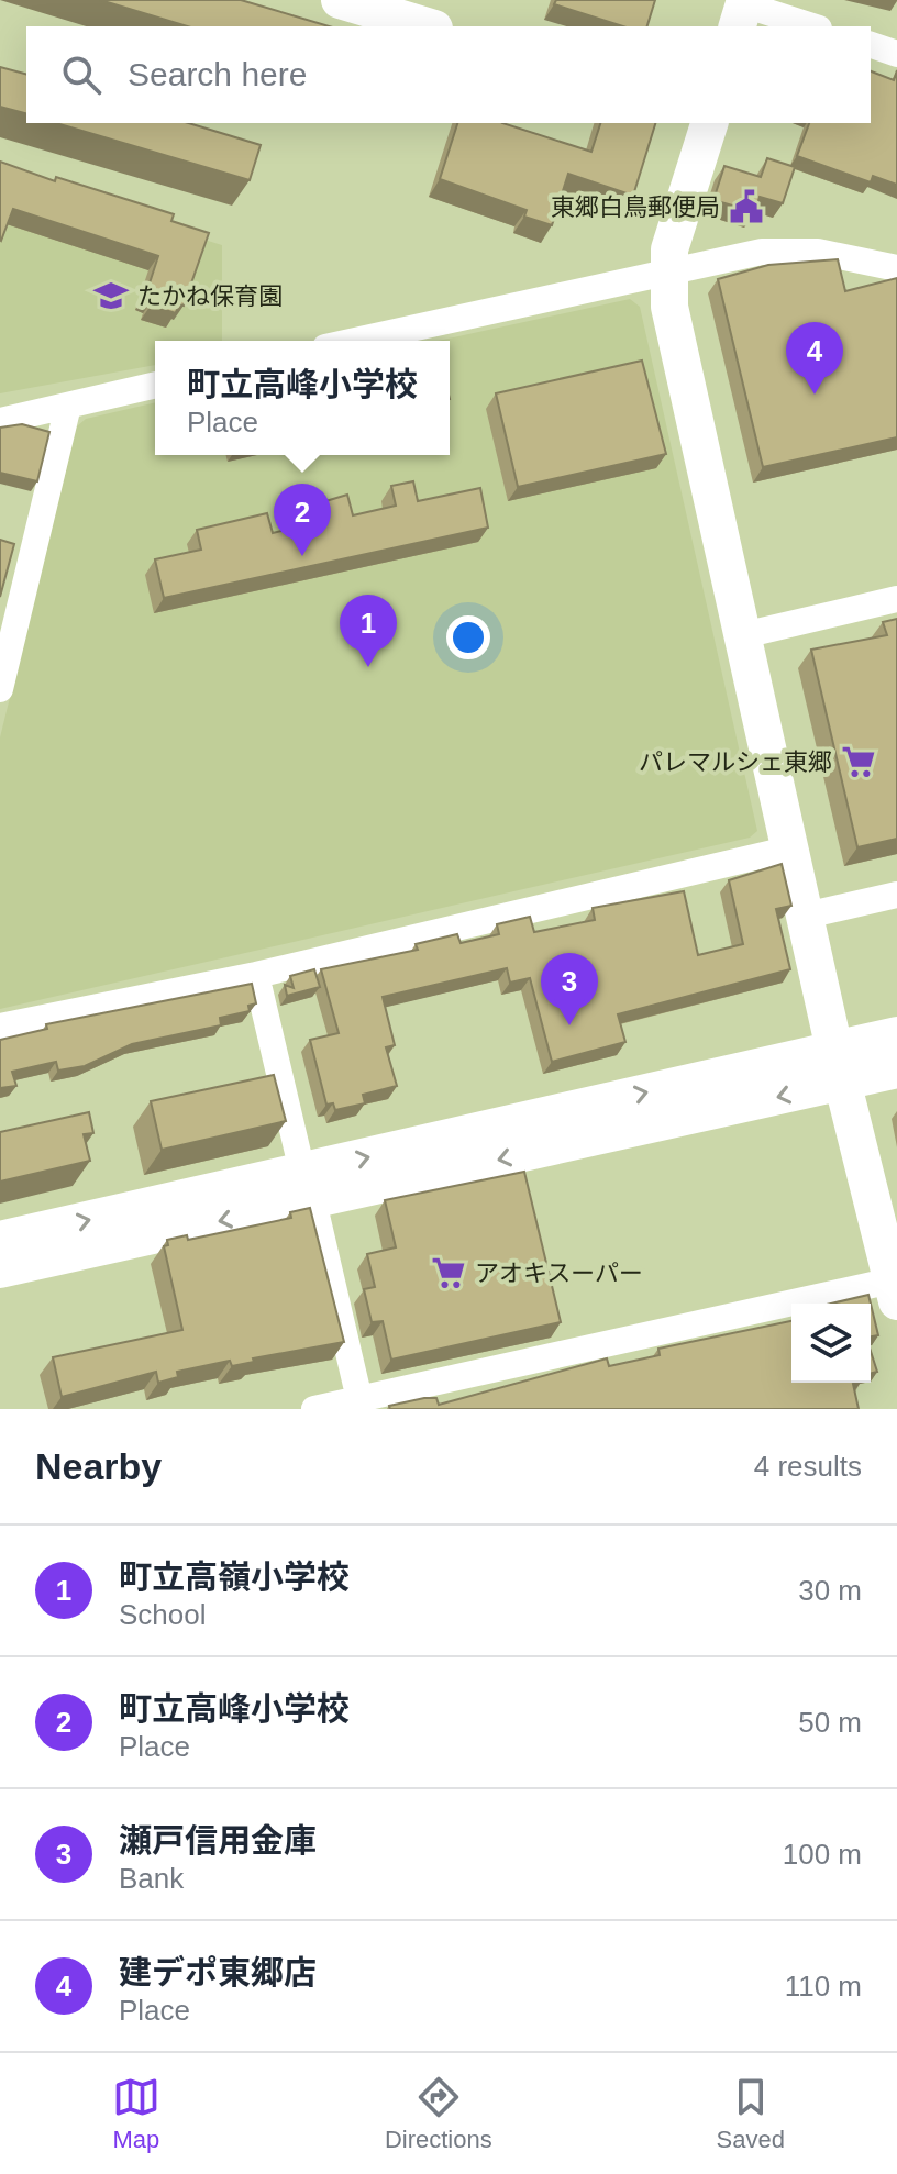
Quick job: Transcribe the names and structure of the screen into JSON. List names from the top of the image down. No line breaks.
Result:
{"places":{"public building":["東郷白鳥郵便局"],"school or university":["たかね保育園"],"supermarket":["パレマルシェ東郷","アオキスーパー"]},"page":{"search":"Search here","pins":["4","2","1","3"],"popup":["町立高峰小学校","Place"],"heading":["Nearby","4 results"],"list":[{"mark":"1","name":"町立高嶺小学校","note":"School","value":"30 m"},{"mark":"2","name":"町立高峰小学校","note":"Place","value":"50 m"},{"mark":"3","name":"瀬戸信用金庫","note":"Bank","value":"100 m"},{"mark":"4","name":"建デポ東郷店","note":"Place","value":"110 m"}],"nav":["Map","Directions","Saved"]}}
